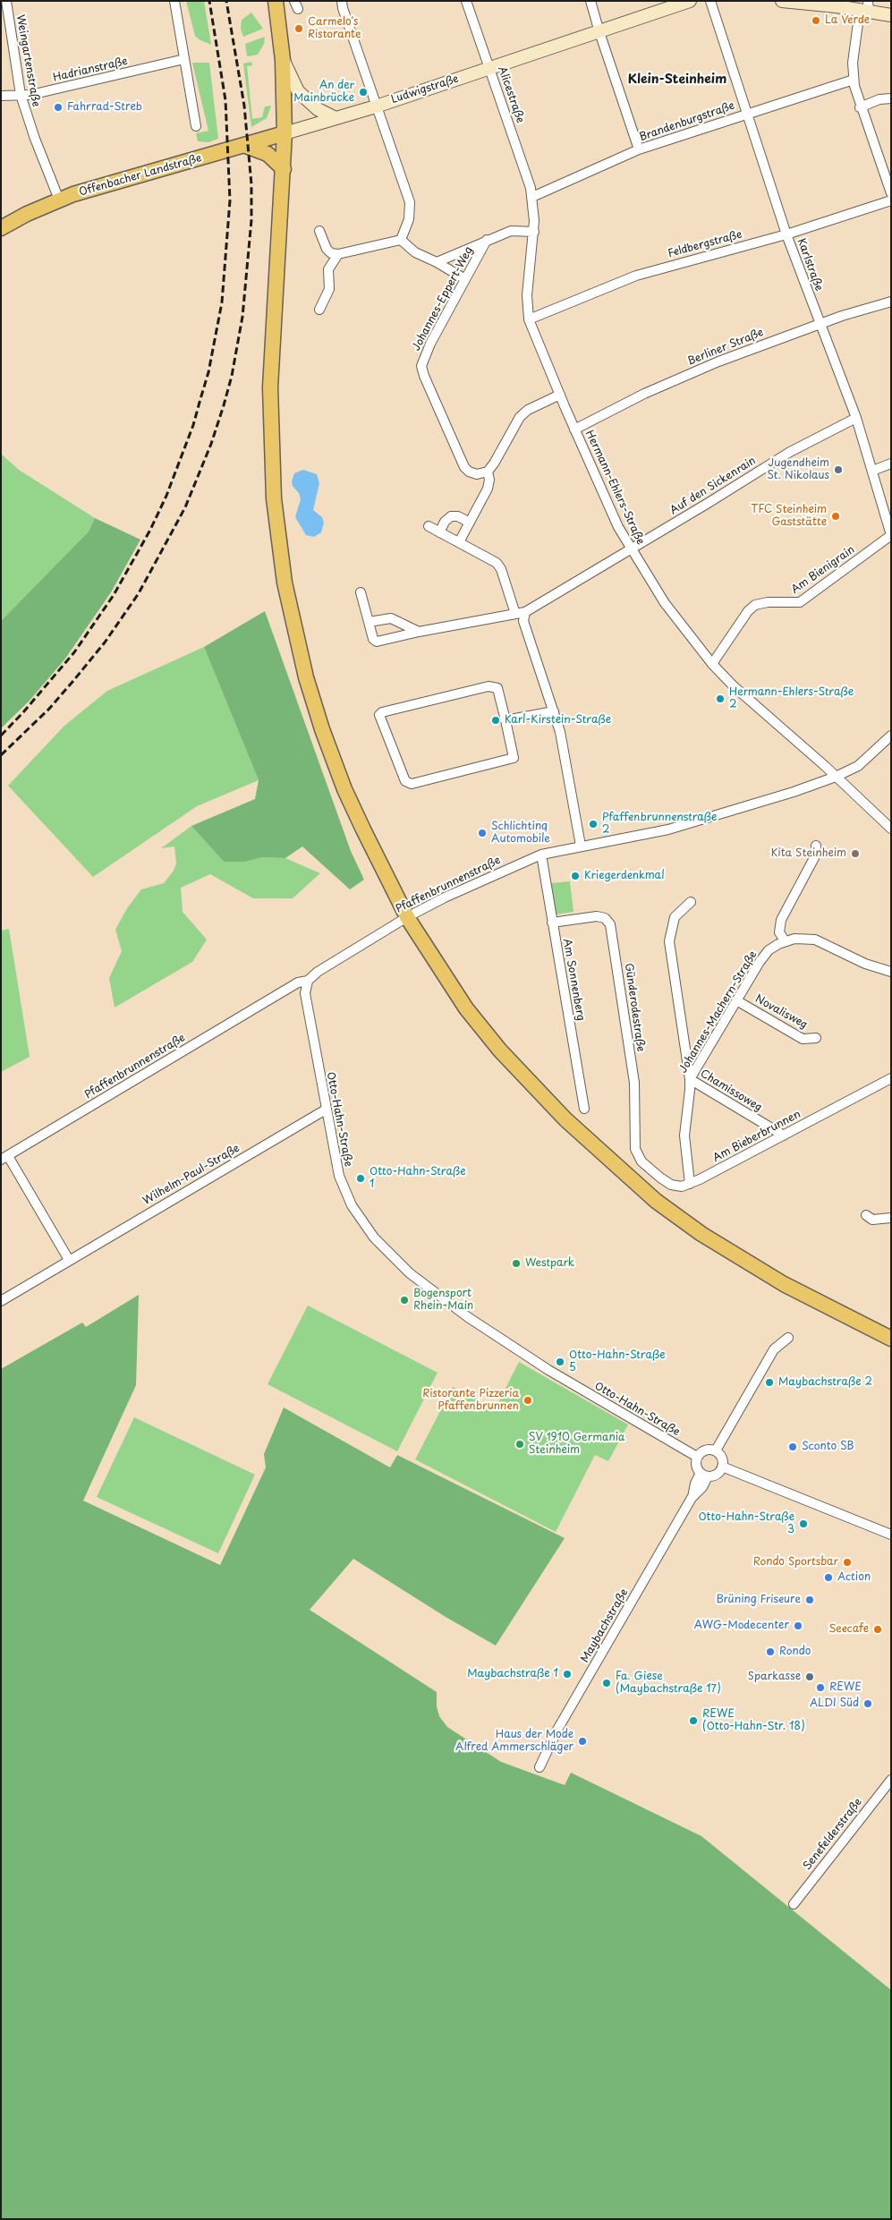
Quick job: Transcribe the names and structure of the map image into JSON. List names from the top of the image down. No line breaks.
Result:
{"streets":{"main road":["Ludwigstraße","Offenbacher Landstraße"],"street":["Weingartenstraße","Hadrianstraße","Alicestraße","Brandenburgstraße","Feldbergstraße","Karlstraße","Johannes-Eppert-Weg","Berliner Straße","Auf den Sickenrain","Hermann-Ehlers-Straße","Am Bienigrain","Pfaffenbrunnenstraße","Am Sonnenberg","Günderodestraße","Johannes-Machern-Straße","Novalisweg","Chamissoweg","Otto-Hahn-Straße","Am Bieberbrunnen","Wilhelm-Paul-Straße","Maybachstraße","Senefelderstraße"]},"crossings":[["Weingartenstraße","Hadrianstraße"],["Weingartenstraße","Offenbacher Landstraße"],["Ludwigstraße","Alicestraße"],["Ludwigstraße","Offenbacher Landstraße"],["Alicestraße","Brandenburgstraße"],["Alicestraße","Hermann-Ehlers-Straße"],["Brandenburgstraße","Karlstraße"],["Brandenburgstraße","Hermann-Ehlers-Straße"],["Feldbergstraße","Karlstraße"],["Feldbergstraße","Hermann-Ehlers-Straße"],["Karlstraße","Berliner Straße"],["Karlstraße","Auf den Sickenrain"],["Karlstraße","Am Bienigrain"],["Berliner Straße","Hermann-Ehlers-Straße"],["Auf den Sickenrain","Hermann-Ehlers-Straße"],["Hermann-Ehlers-Straße","Am Bienigrain"],["Hermann-Ehlers-Straße","Pfaffenbrunnenstraße"],["Pfaffenbrunnenstraße","Am Sonnenberg"],["Pfaffenbrunnenstraße","Otto-Hahn-Straße"],["Am Sonnenberg","Günderodestraße"],["Günderodestraße","Johannes-Machern-Straße"],["Günderodestraße","Am Bieberbrunnen"],["Johannes-Machern-Straße","Novalisweg"],["Johannes-Machern-Straße","Chamissoweg"],["Johannes-Machern-Straße","Am Bieberbrunnen"],["Chamissoweg","Am Bieberbrunnen"],["Otto-Hahn-Straße","Wilhelm-Paul-Straße"],["Otto-Hahn-Straße","Maybachstraße"]],"districts":["Klein-Steinheim"],"places":["La Verde","Carmelo's Ristorante","An der Mainbrücke","Fahrrad-Streb","Jugendheim St. Nikolaus","TFC Steinheim Gaststätte","Hermann-Ehlers-Straße 2","Karl-Kirstein-Straße","Pfaffenbrunnenstraße 2","Schlichting Automobile","Kita Steinheim","Kriegerdenkmal","Otto-Hahn-Straße 1","Westpark","Bogensport Rhein-Main","Otto-Hahn-Straße 5","Maybachstraße 2","Ristorante Pizzeria Pfaffenbrunnen","SV 1910 Germania Steinheim","Sconto SB","Otto-Hahn-Straße 3","Rondo Sportsbar","Action","Brüning Friseure","AWG-Modecenter","Seecafe","Rondo","Maybachstraße 1","Sparkasse","Fa. Giese (Maybachstraße 17)","REWE","ALDI Süd","REWE (Otto-Hahn-Str. 18)","Haus der Mode Alfred Ammerschläger"]}
